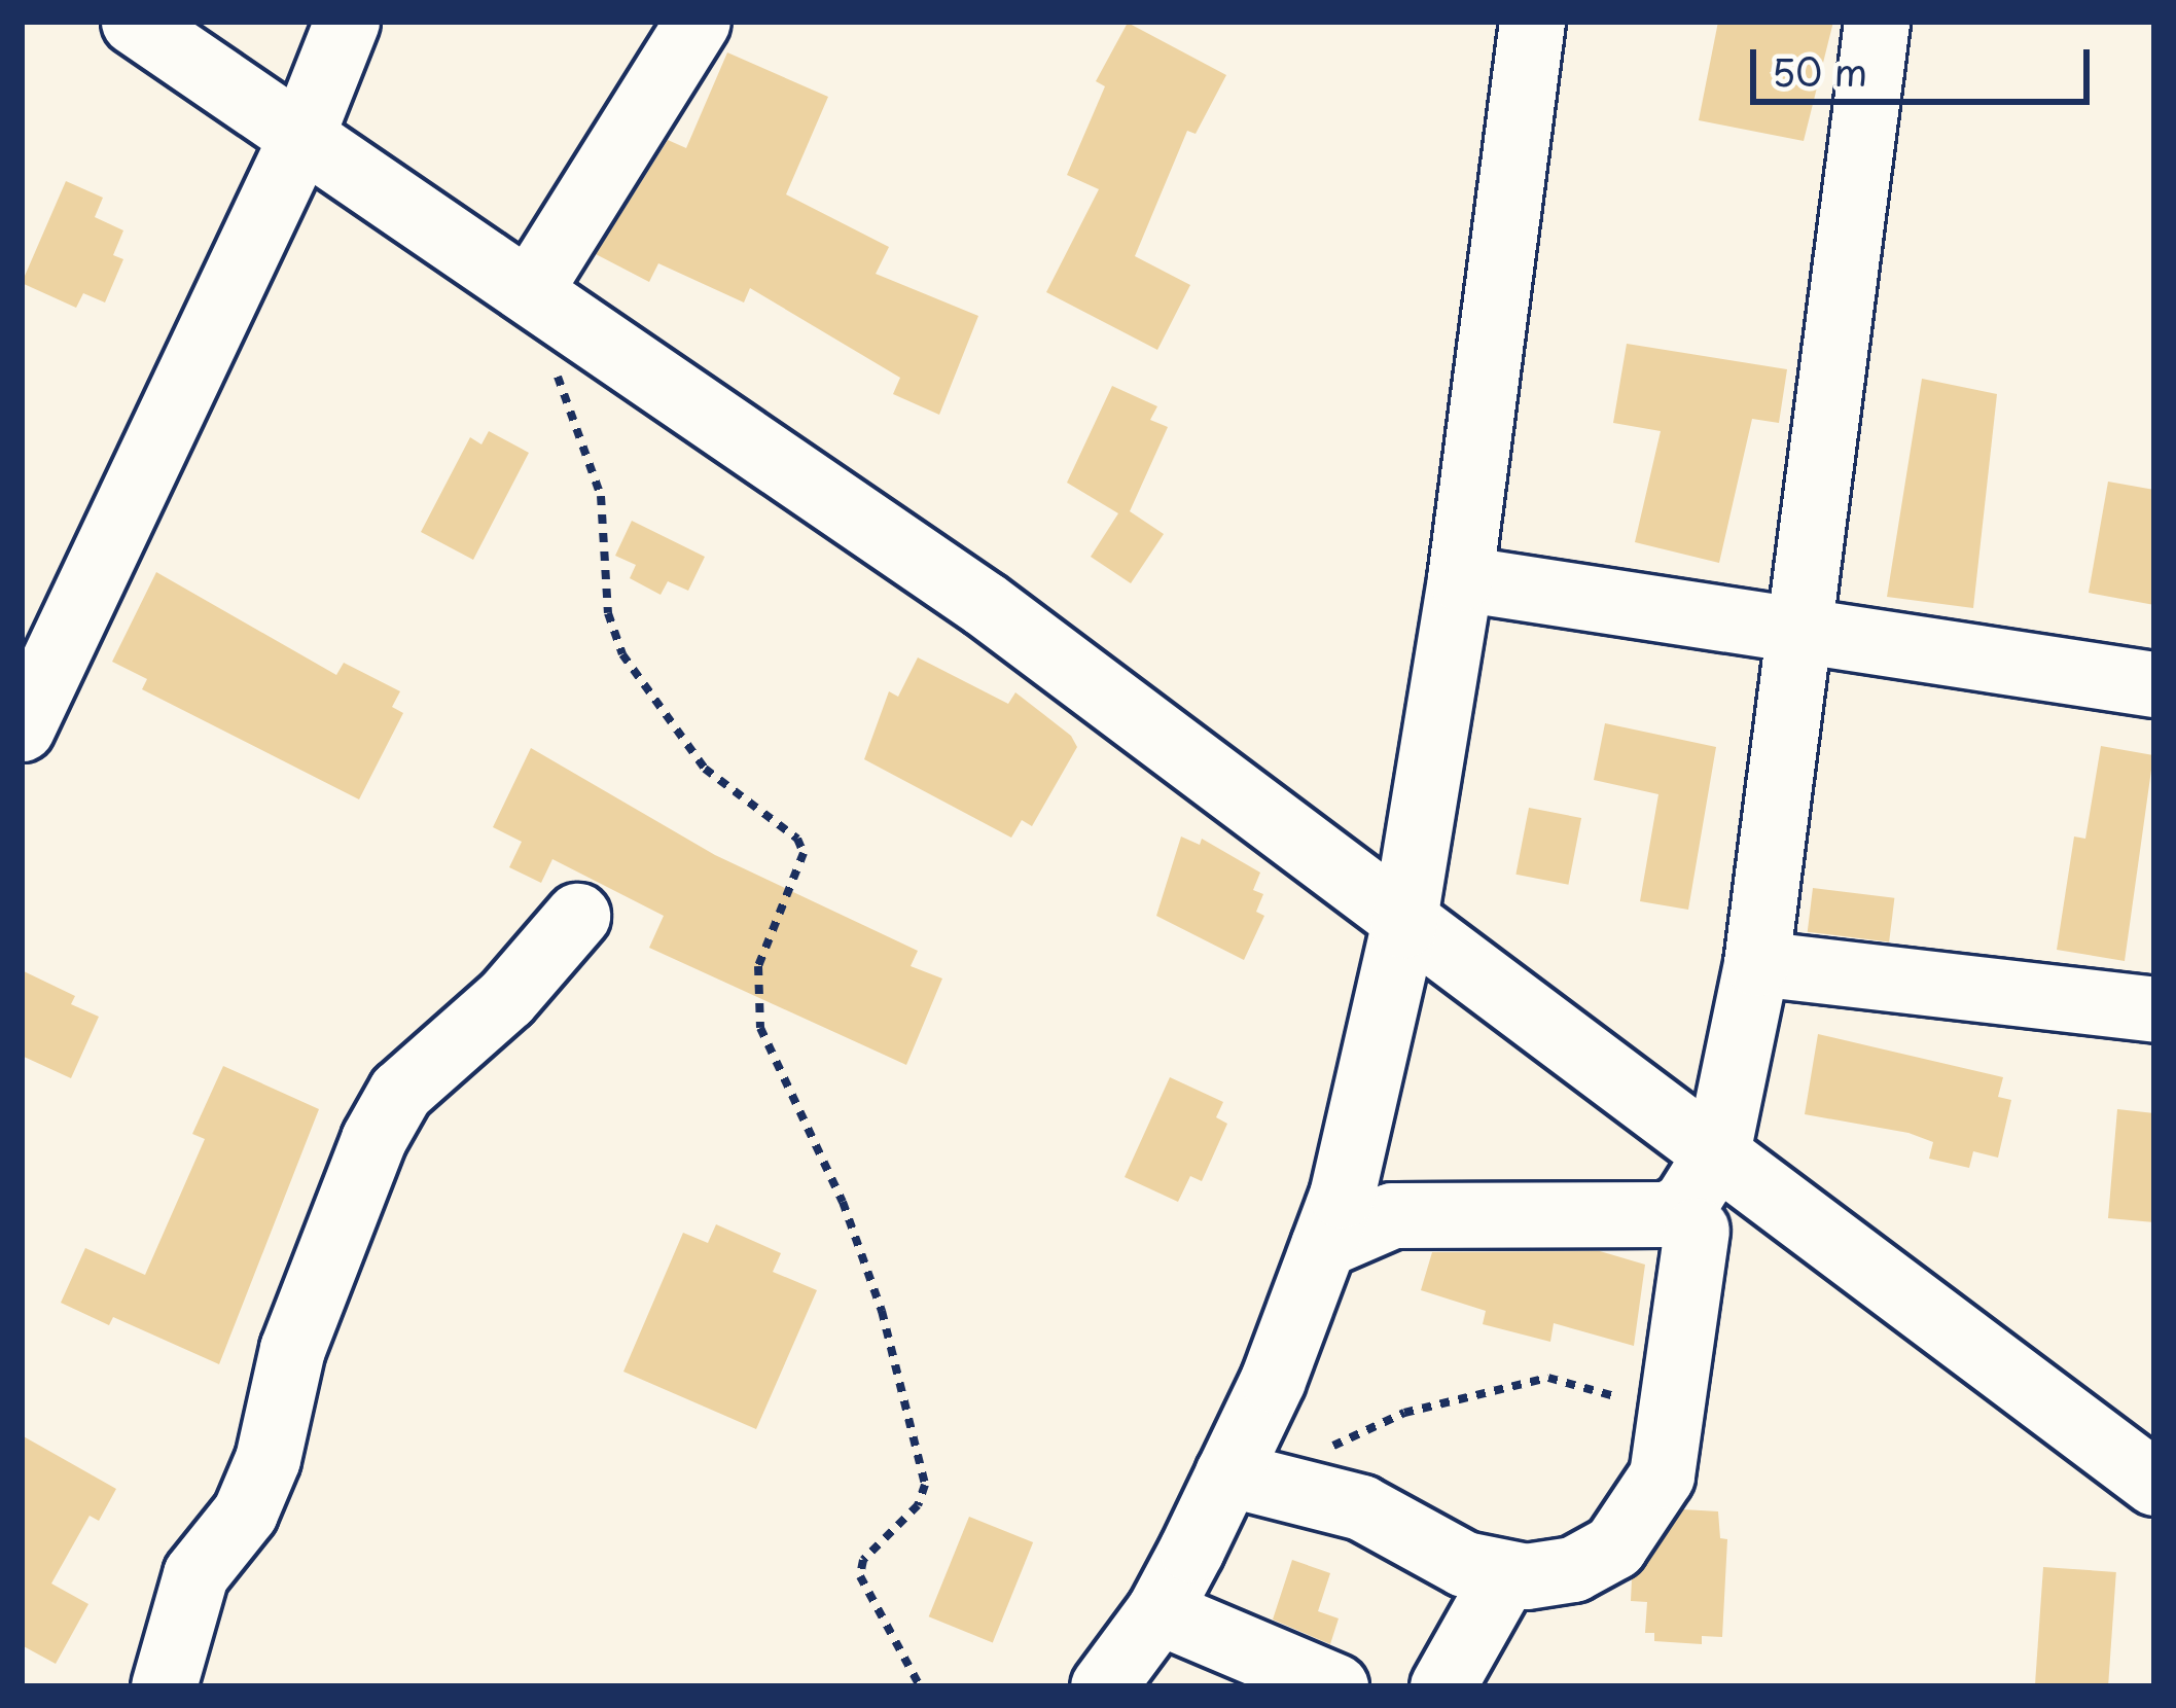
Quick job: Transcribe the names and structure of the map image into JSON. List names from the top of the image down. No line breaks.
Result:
{"scale_bar":"50 m"}
